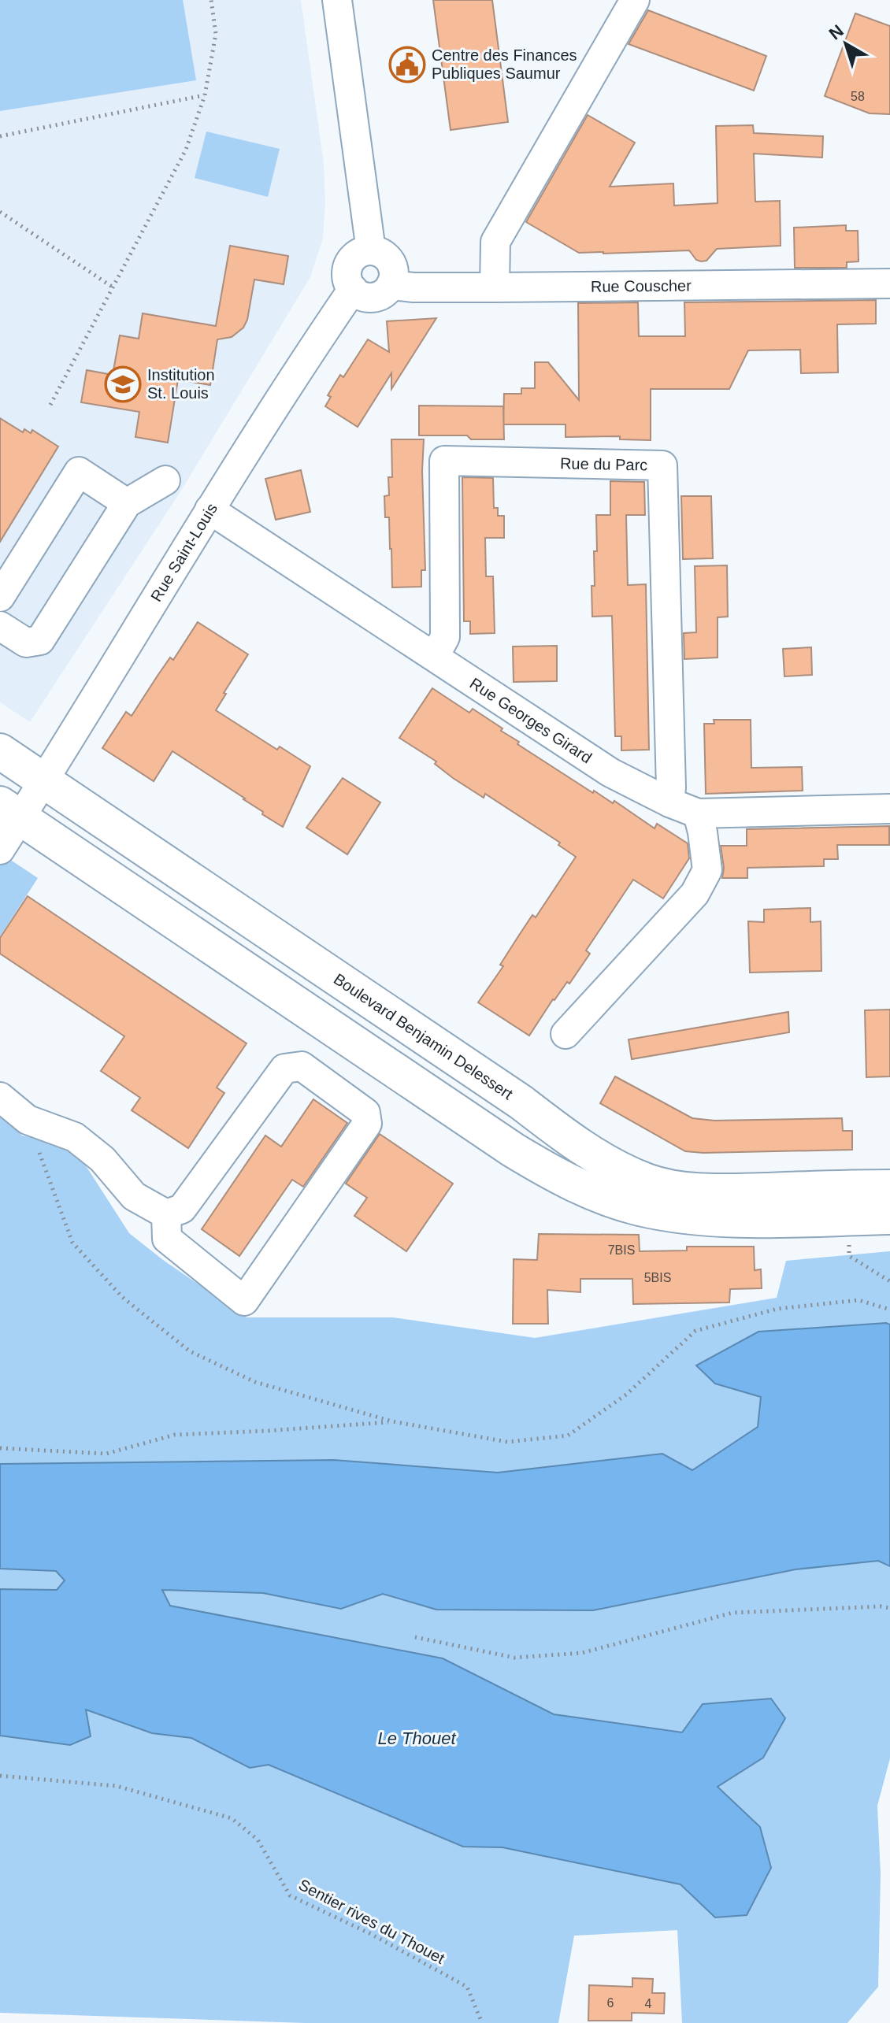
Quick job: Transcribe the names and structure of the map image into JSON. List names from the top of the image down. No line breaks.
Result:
{"streets":{"main road":["Boulevard Benjamin Delessert"],"street":["Rue Couscher","Rue du Parc","Rue Saint-Louis","Rue Georges Girard"],"path":["Sentier rives du Thouet"]},"crossings":[["Rue Couscher","Rue Saint-Louis"],["Rue du Parc","Rue Georges Girard"],["Rue Saint-Louis","Rue Georges Girard"],["Rue Saint-Louis","Boulevard Benjamin Delessert"]],"water":["Le Thouet"],"places":{"public building":["Centre des Finances Publiques Saumur"],"school or university":["Institution St. Louis"]},"house_numbers":["58","7BIS","5BIS","6","4"],"north":"top left"}
